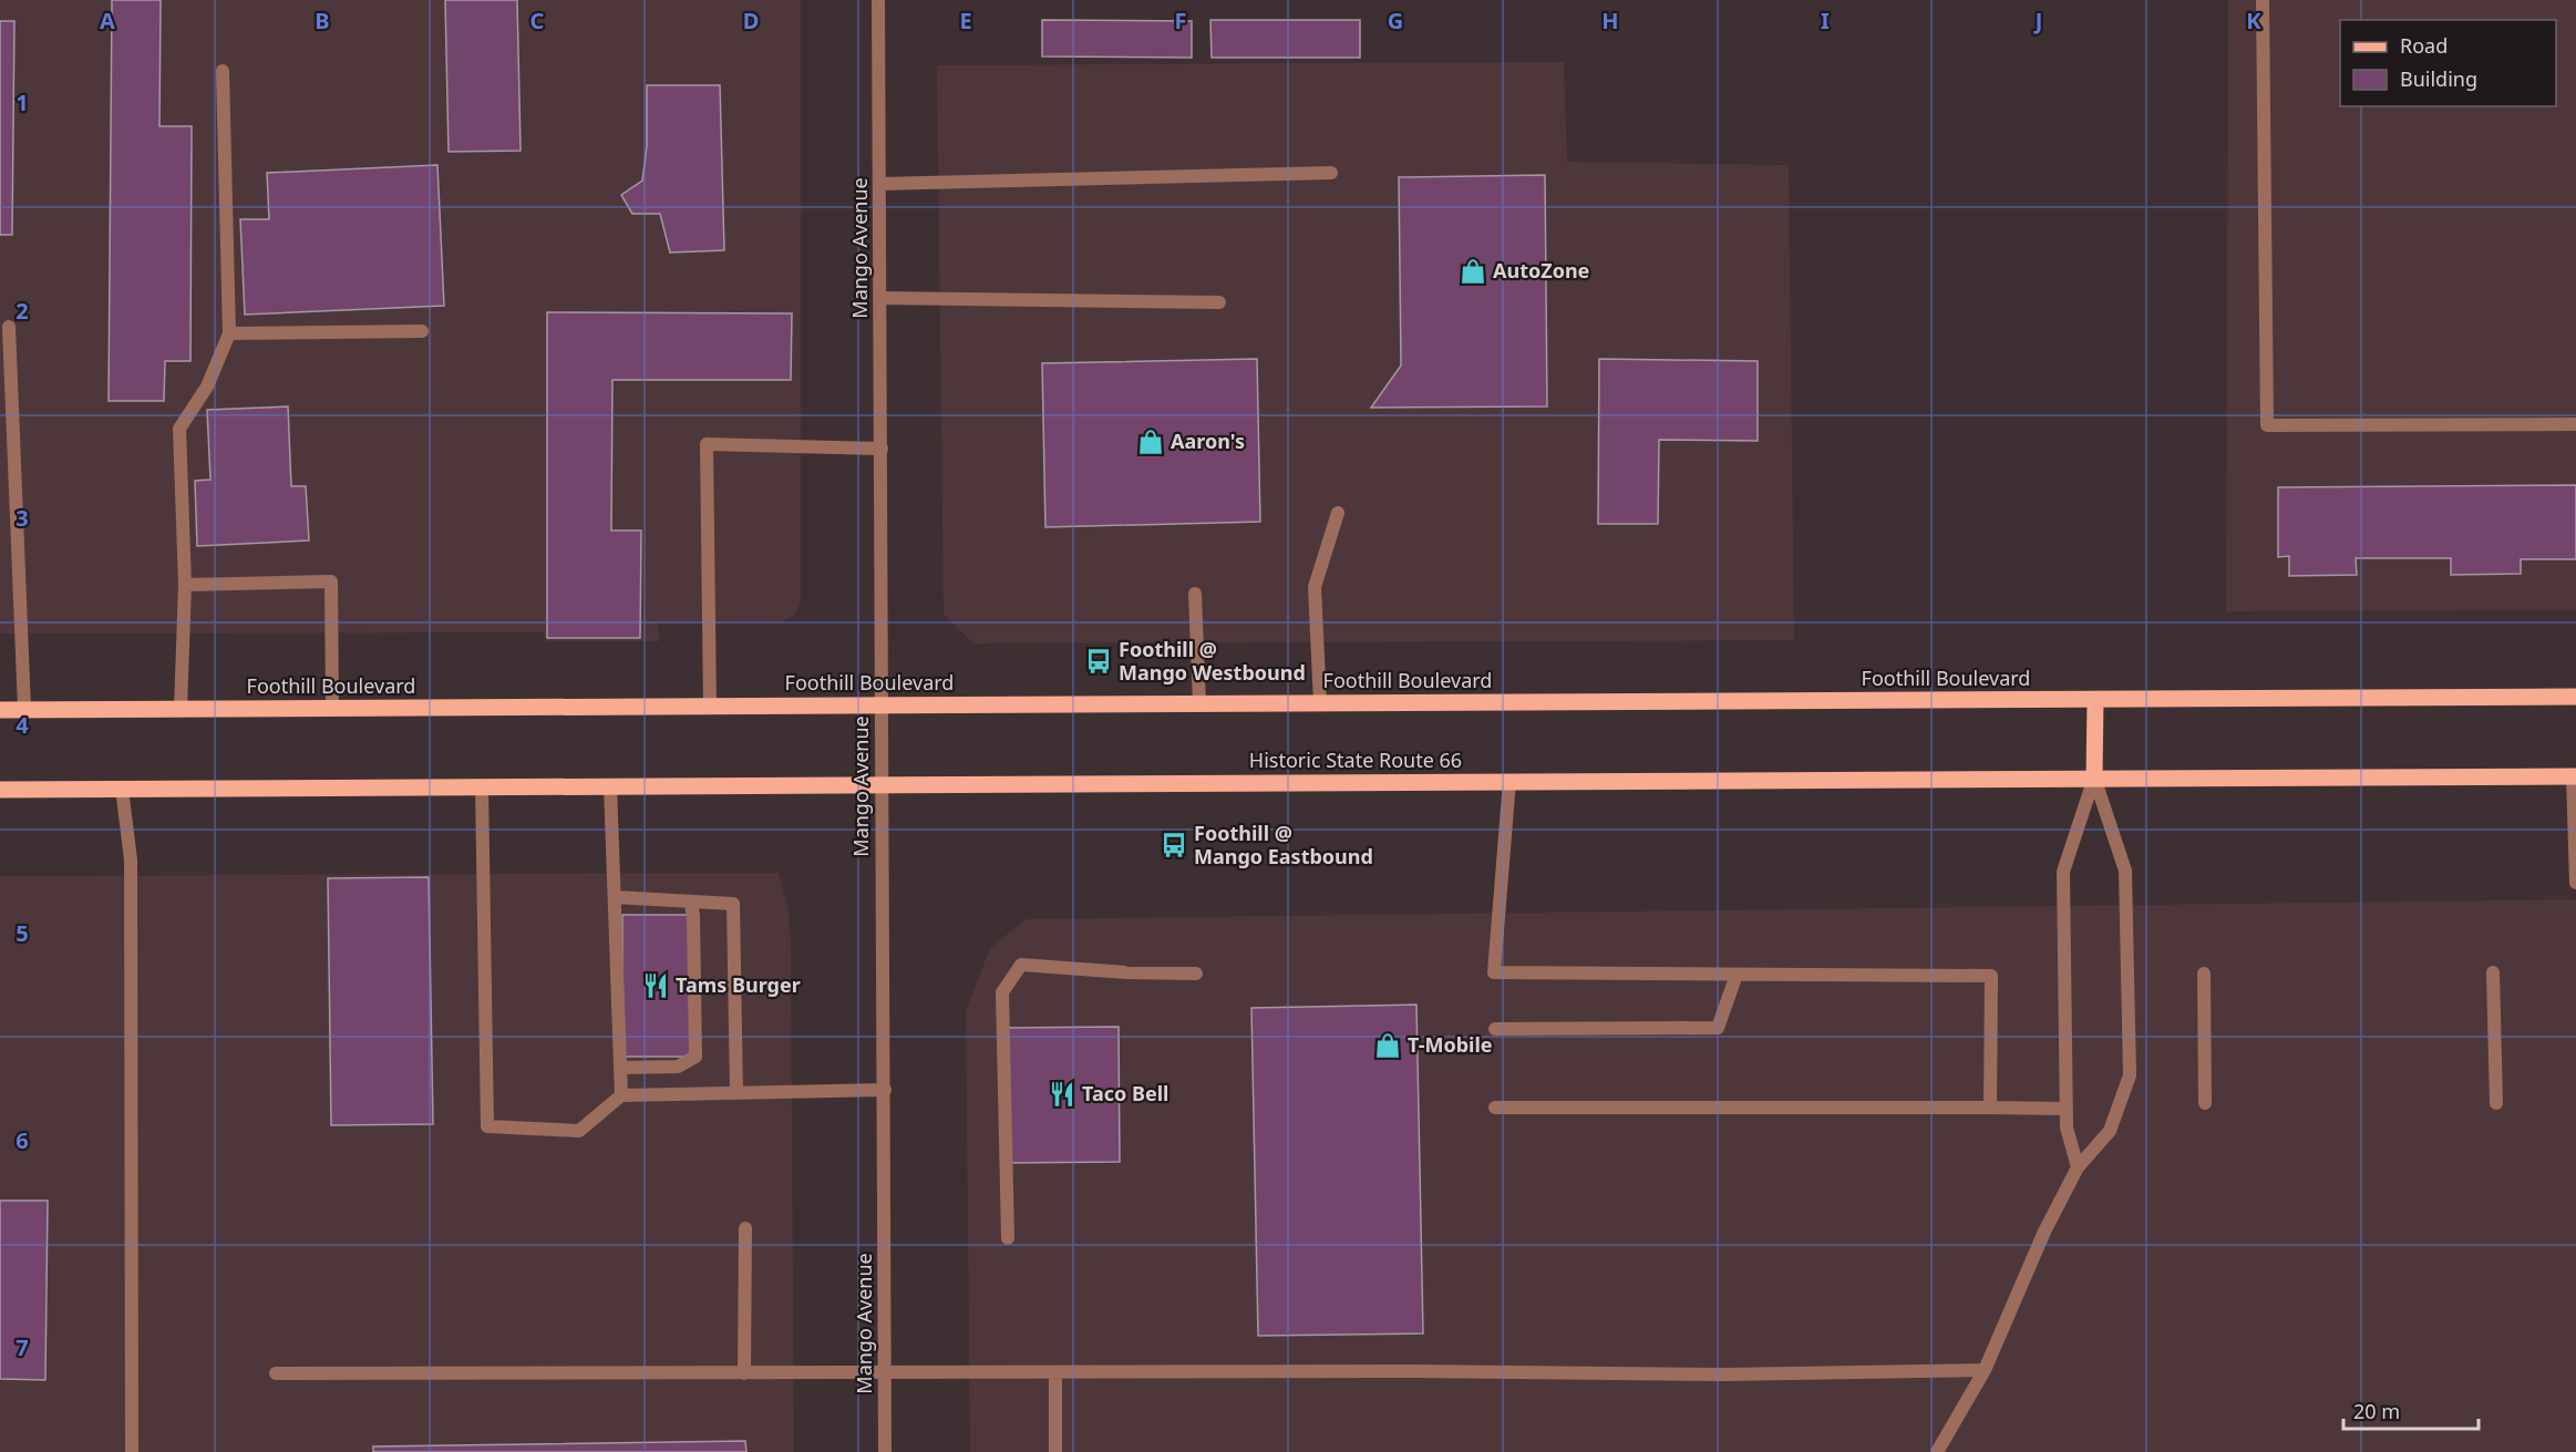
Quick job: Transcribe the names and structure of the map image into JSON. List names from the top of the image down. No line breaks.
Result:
{"streets":{"main road":["Foothill Boulevard","Historic State Route 66"],"street":["Mango Avenue"]},"crossings":[["Mango Avenue","Foothill Boulevard"],["Mango Avenue","Historic State Route 66"]],"places":{"shop":["AutoZone","Aaron's","T-Mobile"],"bus stop":["Foothill @ Mango Westbound","Foothill @ Mango Eastbound"],"restaurant":["Tams Burger","Taco Bell"]},"legend":["Road","Building"],"scale_bar":"20 m","grid":{"columns":["A","B","C","D","E","F","G","H","I","J","K"],"rows":["1","2","3","4","5","6","7"]}}
